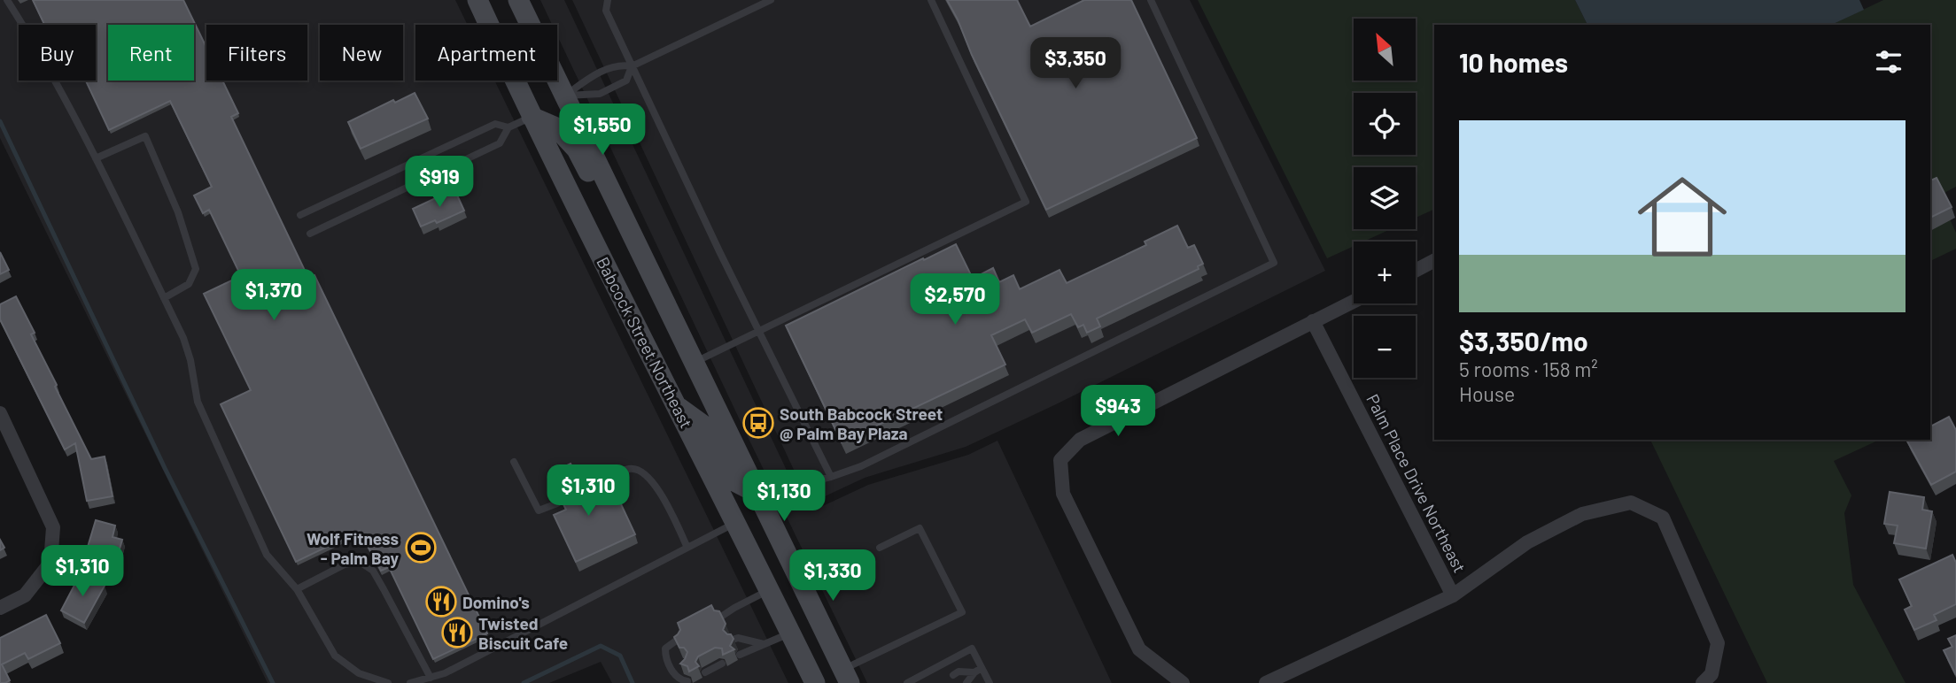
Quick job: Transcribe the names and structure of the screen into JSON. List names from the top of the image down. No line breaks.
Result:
{"streets":{"main road":["Babcock Street Northeast"],"street":["Palm Place Drive Northeast"]},"places":{"bus stop":["South Babcock Street @ Palm Bay Plaza"],"sports":["Wolf Fitness - Palm Bay"],"restaurant":["Domino's","Twisted Biscuit Cafe"]},"north":"top left","page":{"map_buttons":["+","−"],"chip":["Buy","Rent","Filters","New","Apartment"],"heading":"10 homes","price":["$3,350","$1,550","$919","$1,370","$2,570","$943","$1,310","$1,130","$1,310","$1,330"],"list":[{"name":"$3,350/mo","note":"5 rooms · 158 m² · House"}]}}
